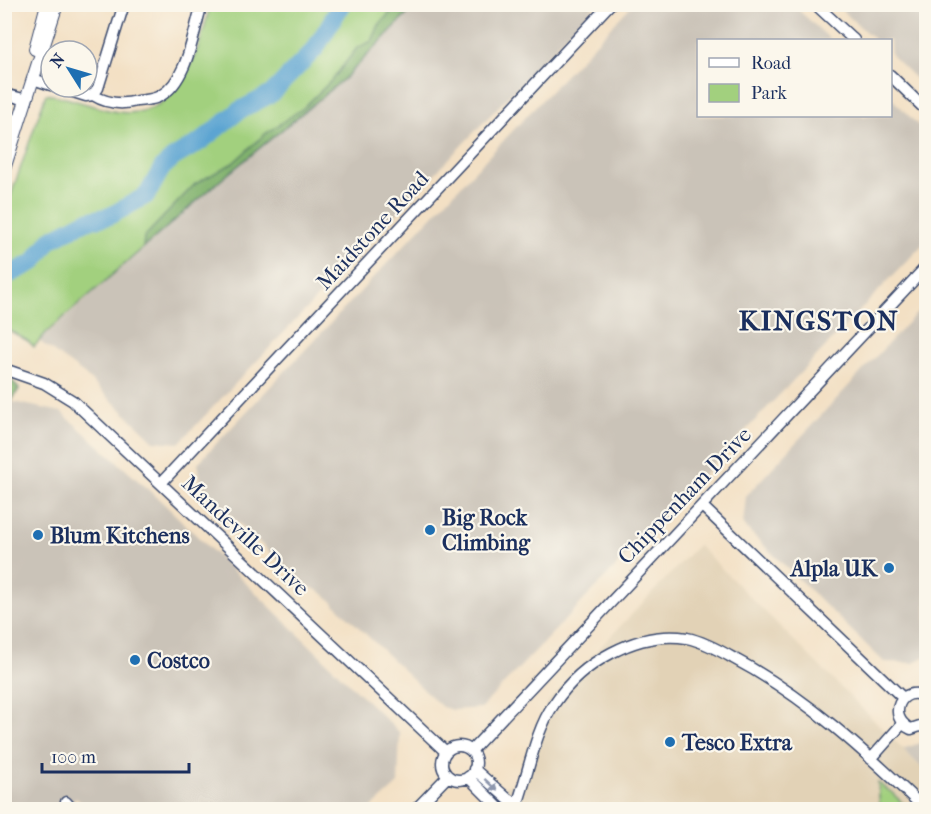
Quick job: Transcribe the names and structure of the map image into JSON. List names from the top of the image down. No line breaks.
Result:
{"streets":{"street":["Maidstone Road","Chippenham Drive","Mandeville Drive"]},"crossings":[["Maidstone Road","Mandeville Drive"],["Chippenham Drive","Mandeville Drive"]],"districts":["KINGSTON"],"places":["Big Rock Climbing","Blum Kitchens","Alpla UK","Costco","Tesco Extra"],"legend":["Road","Park"],"scale_bar":"100 m","north":"top left"}
